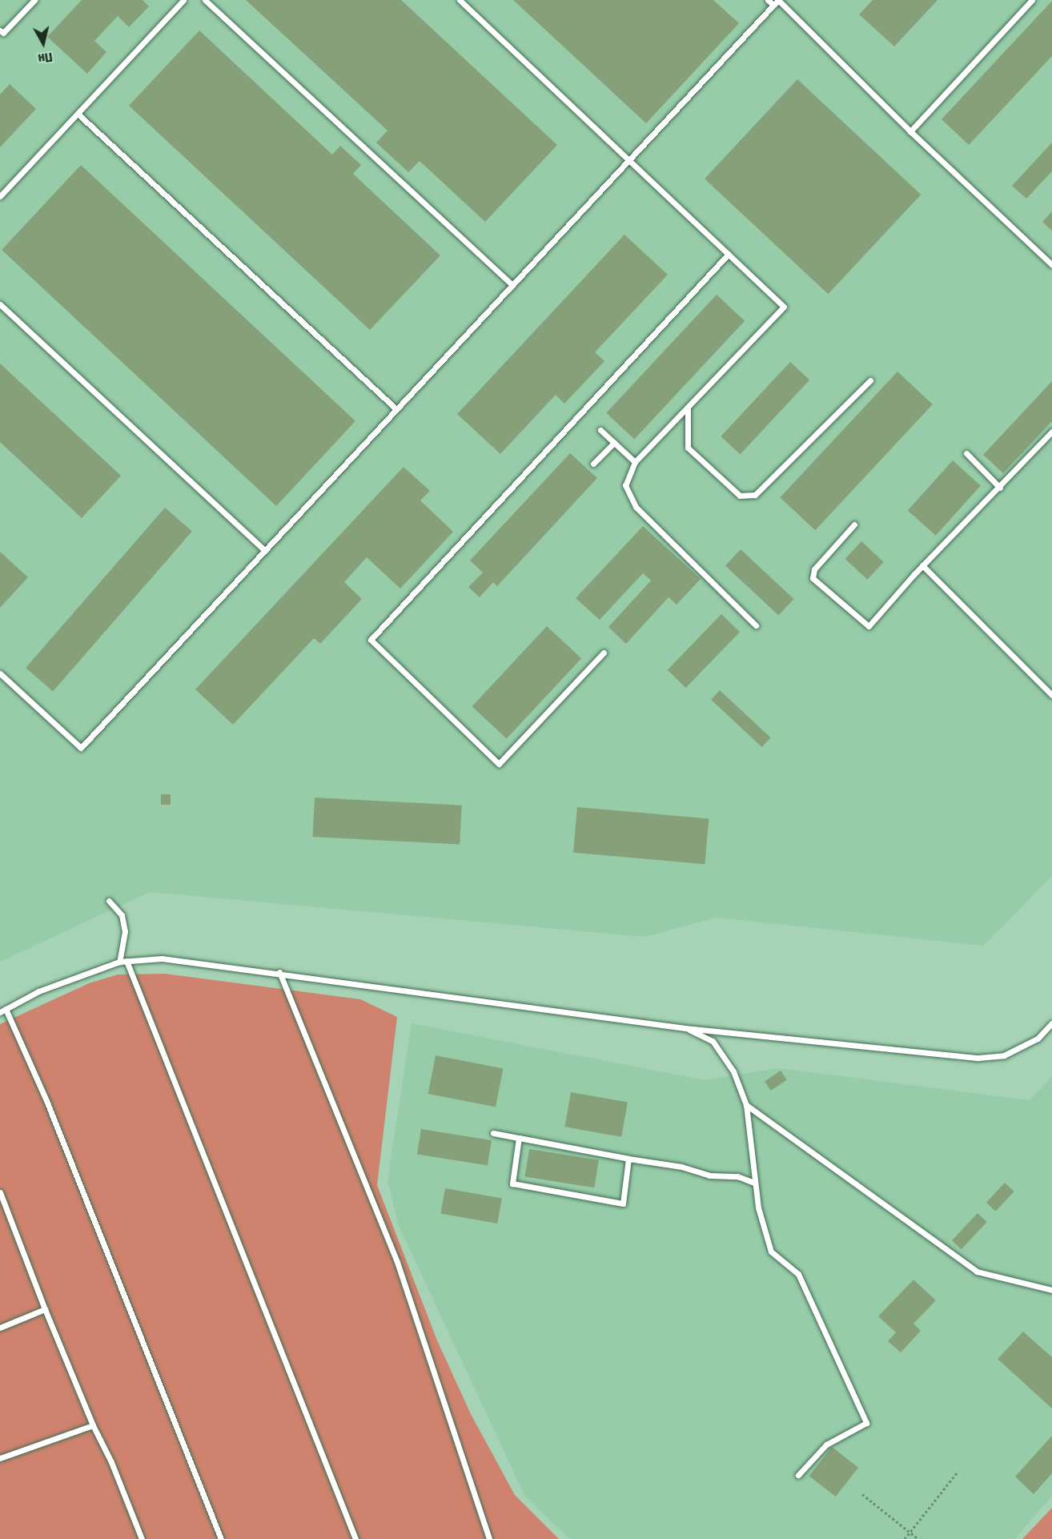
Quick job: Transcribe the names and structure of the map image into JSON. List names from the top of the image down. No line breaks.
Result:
{"north":"bottom"}
